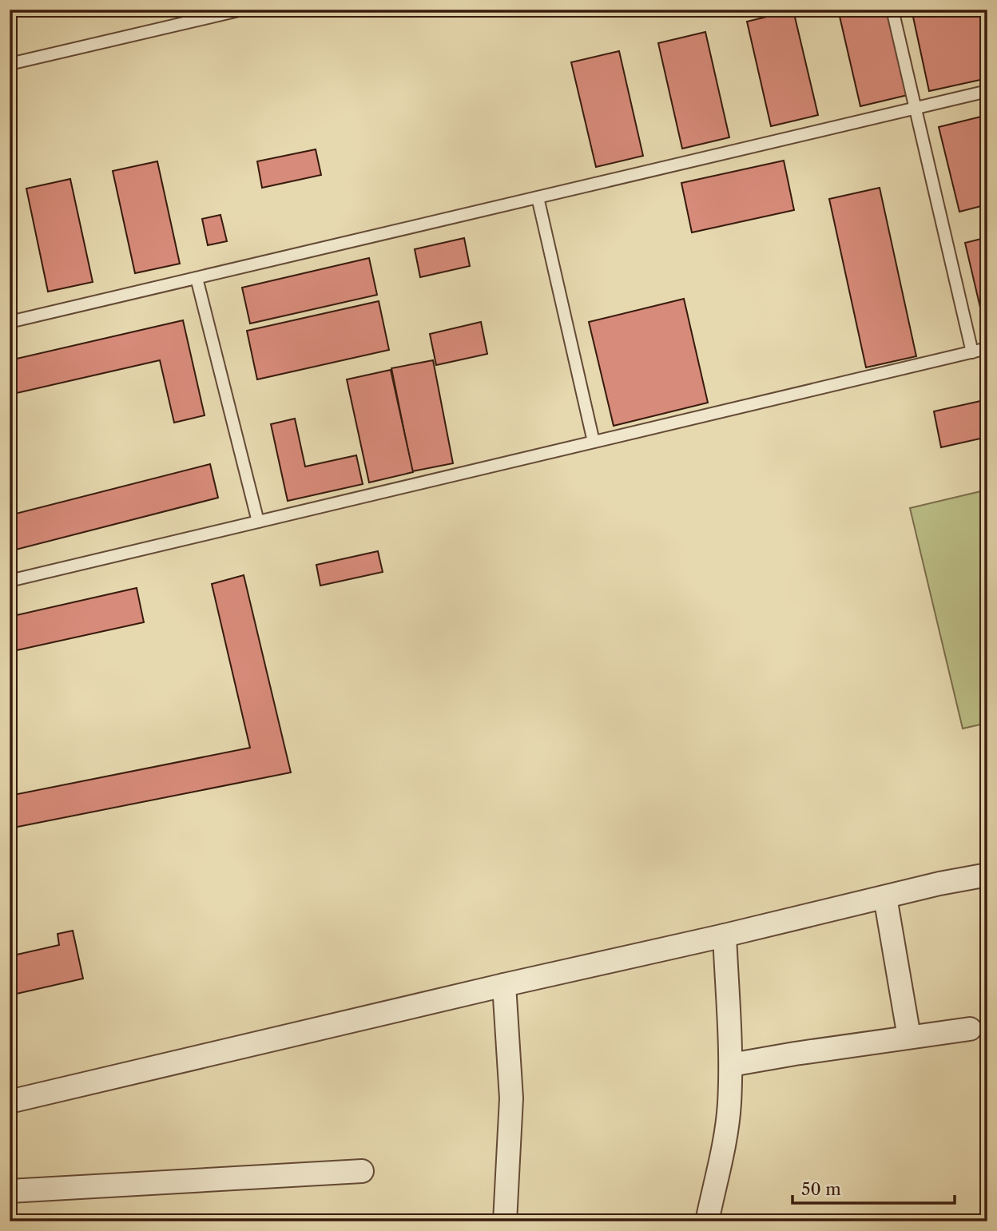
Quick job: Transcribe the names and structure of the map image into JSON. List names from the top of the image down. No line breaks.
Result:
{"scale_bar":"50 m"}
